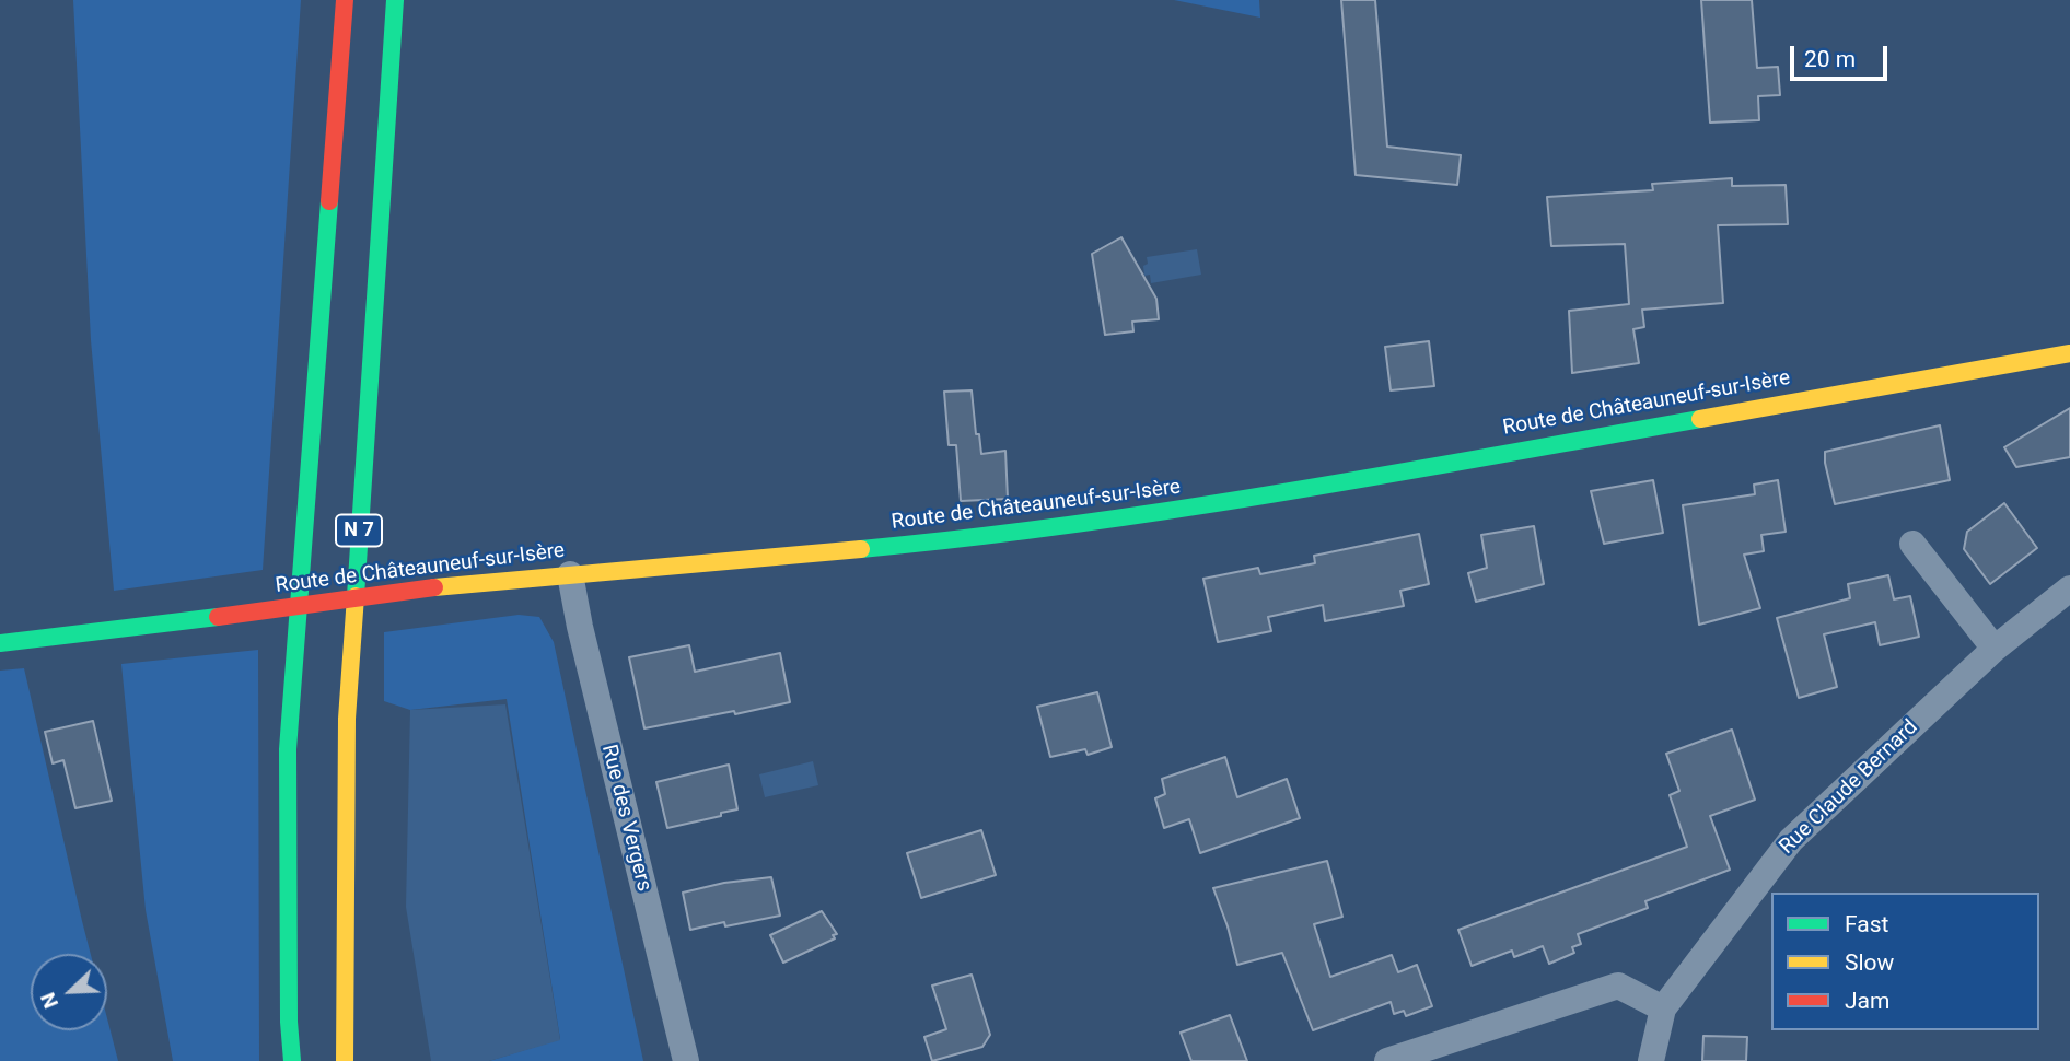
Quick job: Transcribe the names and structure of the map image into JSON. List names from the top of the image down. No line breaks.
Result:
{"streets":{"main road":["Route de Châteauneuf-sur-Isère","N 7"],"street":["Rue Claude Bernard","Rue des Vergers"]},"crossings":[["Route de Châteauneuf-sur-Isère","Rue des Vergers"]],"legend":["Fast","Slow","Jam"],"scale_bar":"20 m","north":"bottom left"}
